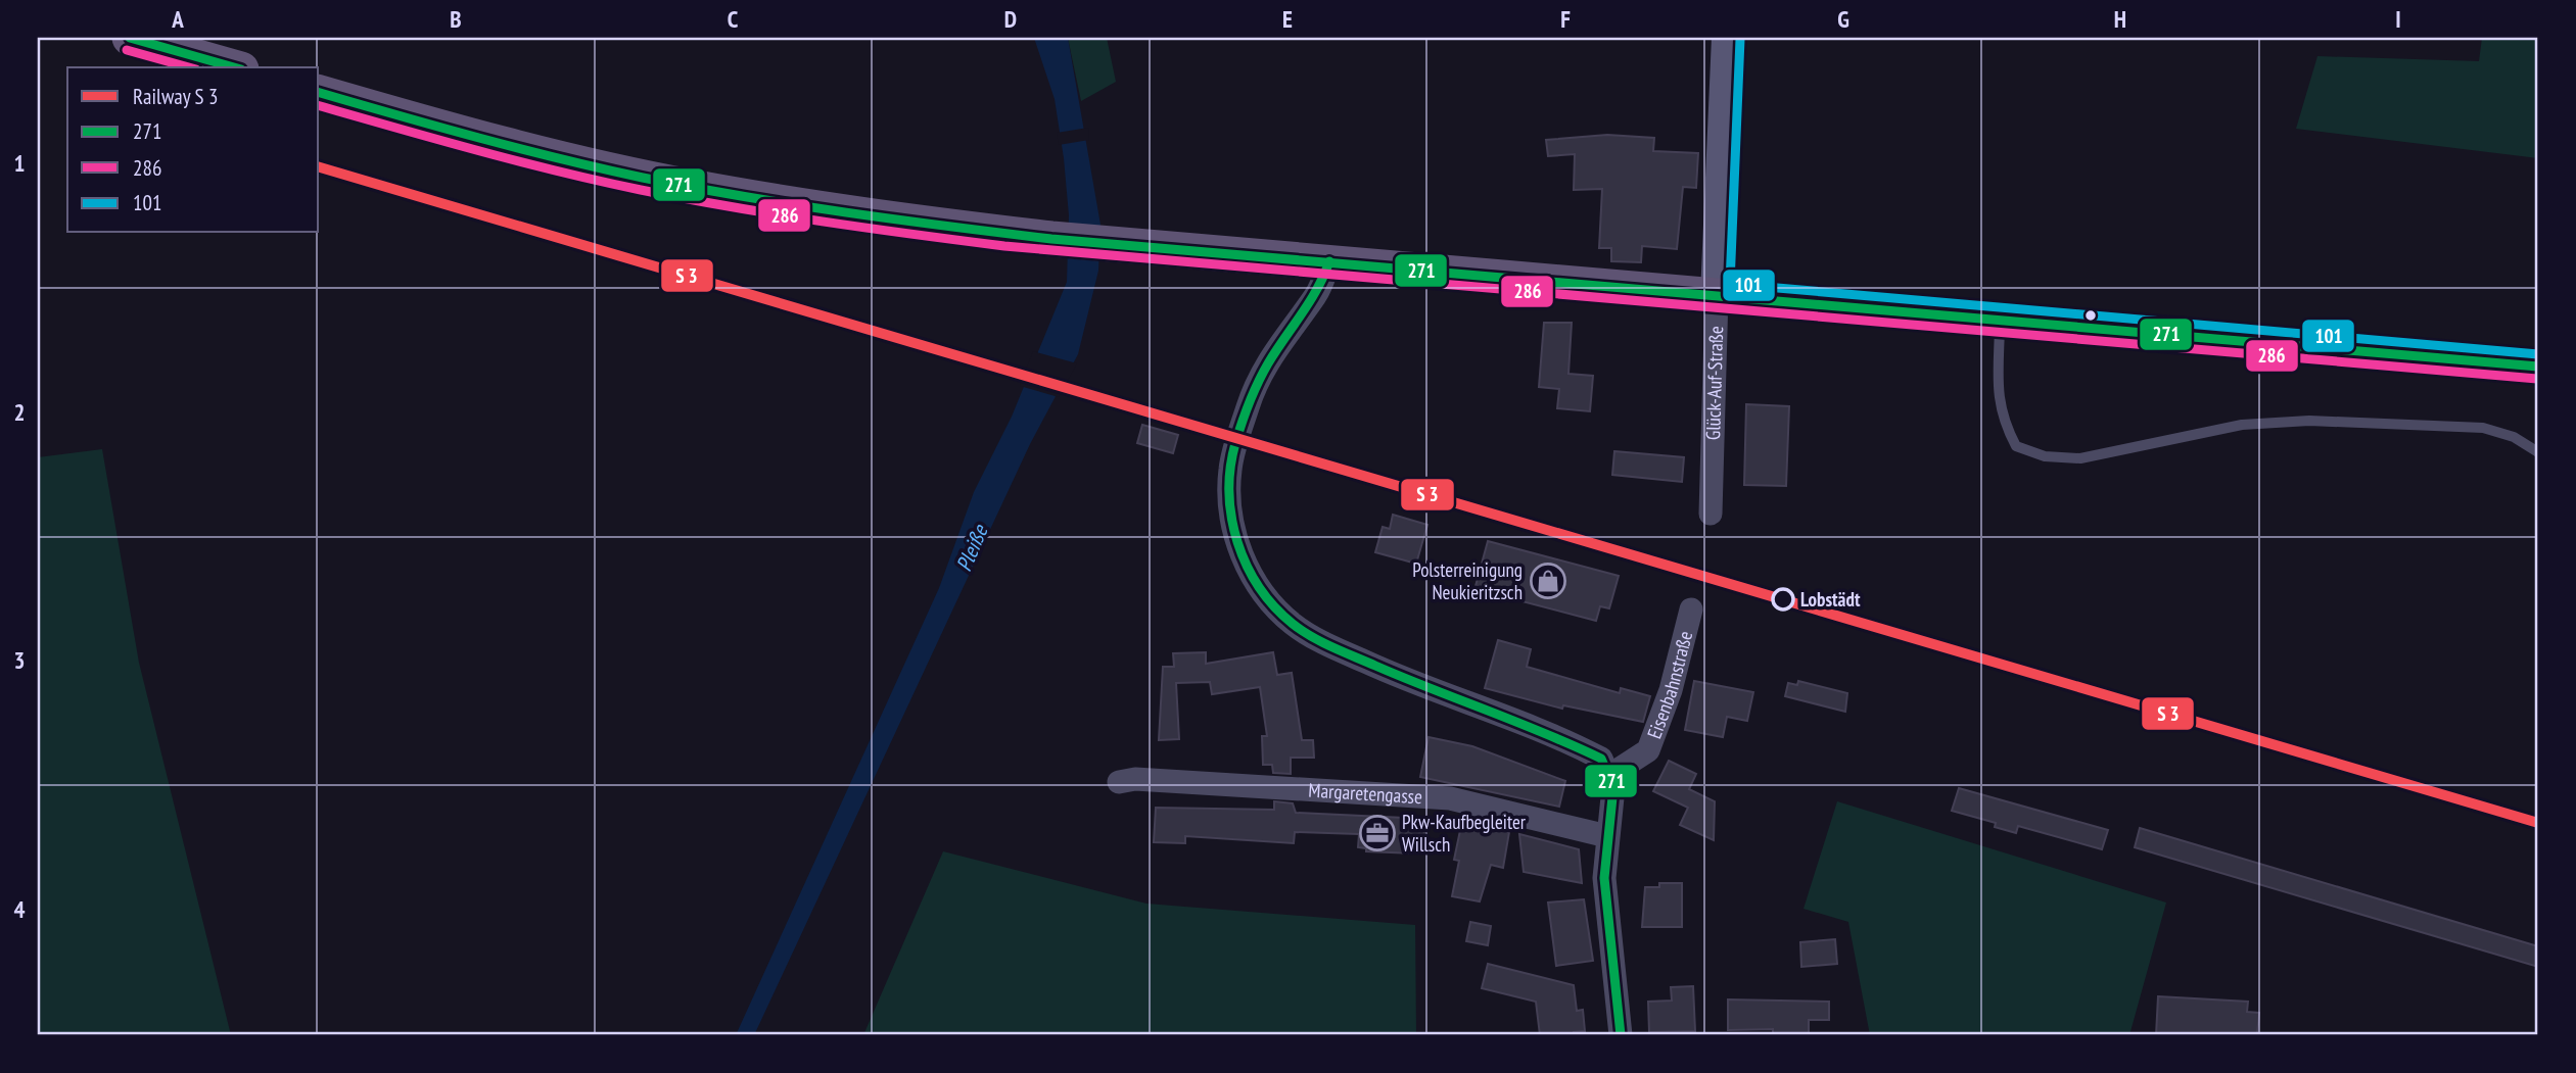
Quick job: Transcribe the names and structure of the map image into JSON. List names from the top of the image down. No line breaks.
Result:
{"streets":{"main road":["Glück-Auf-Straße"],"street":["Eisenbahnstraße","Margaretengasse"]},"water":["Pleiße"],"places":{"shop":["Polsterreinigung Neukieritzsch"],"other":["Lobstädt"],"office":["Pkw-Kaufbegleiter Willsch"]},"lines":["transit line 271","transit line 101","transit line 286"],"legend":["Railway S 3","271","286","101"],"grid":{"columns":["A","B","C","D","E","F","G","H","I"],"rows":["1","2","3","4"]}}
